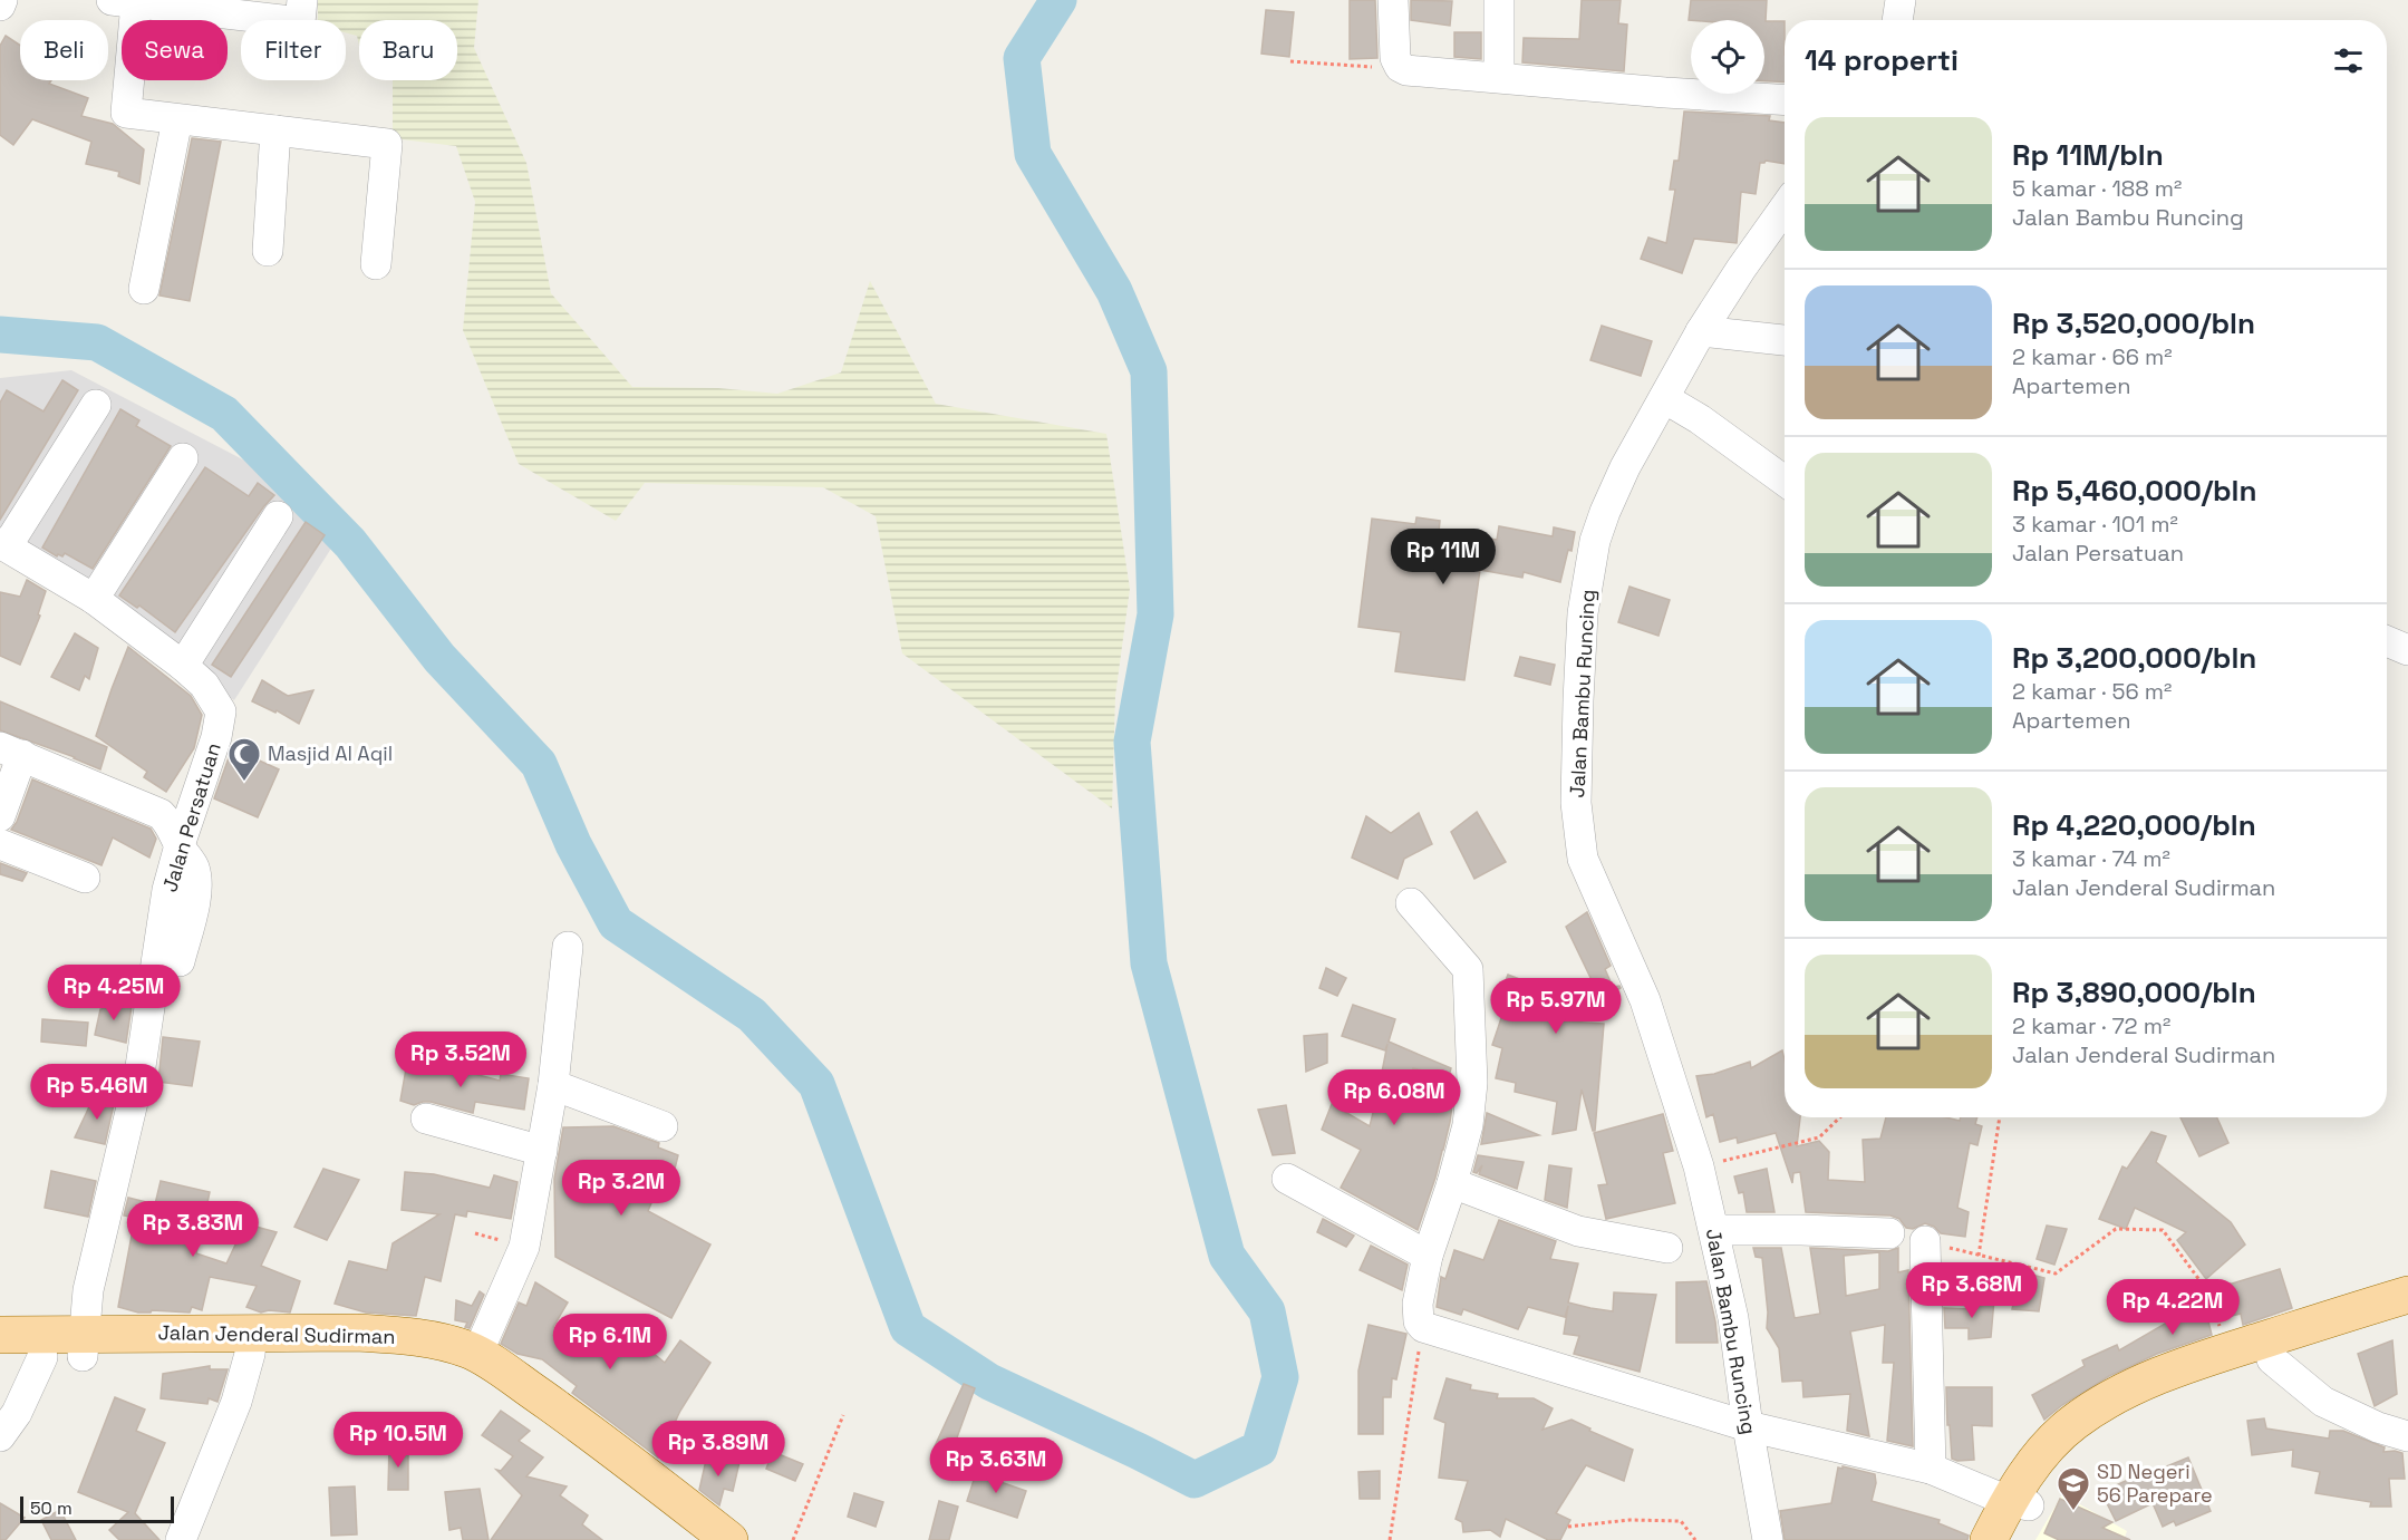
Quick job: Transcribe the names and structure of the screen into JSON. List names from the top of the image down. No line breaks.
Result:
{"streets":{"main road":["Jalan Jenderal Sudirman"],"street":["Jalan Bambu Runcing","Jalan Persatuan"]},"crossings":[["Jalan Persatuan","Jalan Jenderal Sudirman"]],"places":{"mosque":["Masjid Al Aqil"],"school or university":["SD Negeri 56 Parepare"]},"scale_bar":"50 m","page":{"chip":["Beli","Sewa","Filter","Baru"],"heading":"14 properti","list":[{"name":"Rp 11M/bln","note":"5 kamar · 188 m² · Jalan Bambu Runcing"},{"name":"Rp 3,520,000/bln","note":"2 kamar · 66 m² · Apartemen"},{"name":"Rp 5,460,000/bln","note":"3 kamar · 101 m² · Jalan Persatuan"},{"name":"Rp 3,200,000/bln","note":"2 kamar · 56 m² · Apartemen"},{"name":"Rp 4,220,000/bln","note":"3 kamar · 74 m² · Jalan Jenderal Sudirman"},{"name":"Rp 3,890,000/bln","note":"2 kamar · 72 m² · Jalan Jenderal Sudirman"}],"price":["Rp 11M","Rp 4.25M","Rp 5.97M","Rp 3.52M","Rp 5.46M","Rp 6.08M","Rp 3.2M","Rp 3.83M","Rp 3.68M","Rp 4.22M","Rp 6.1M","Rp 10.5M","Rp 3.89M","Rp 3.63M"],"scale":"50 m"}}
